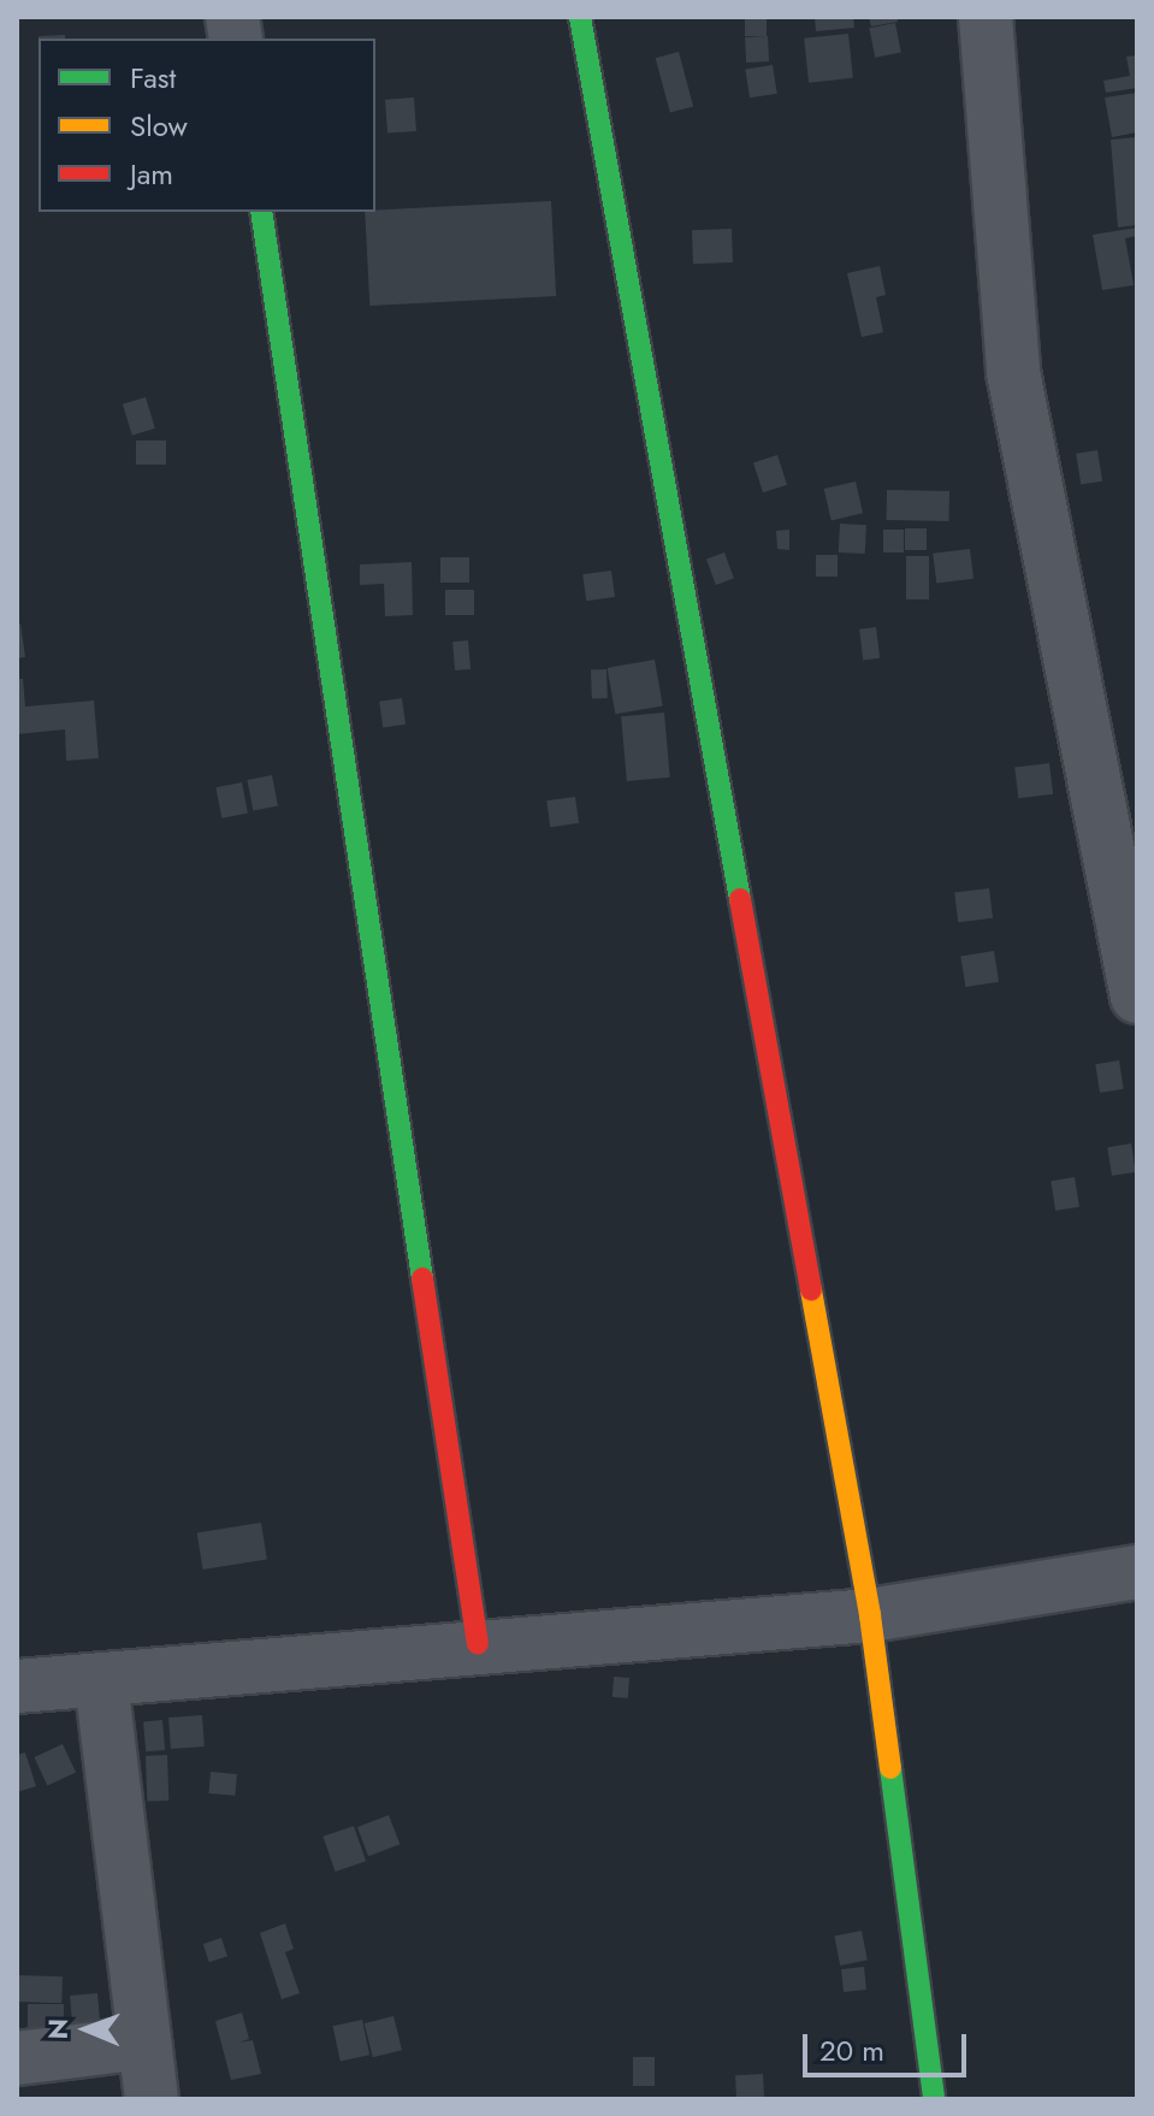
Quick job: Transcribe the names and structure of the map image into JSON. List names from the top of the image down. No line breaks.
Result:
{"legend":["Fast","Slow","Jam"],"scale_bar":"20 m","north":"left"}
